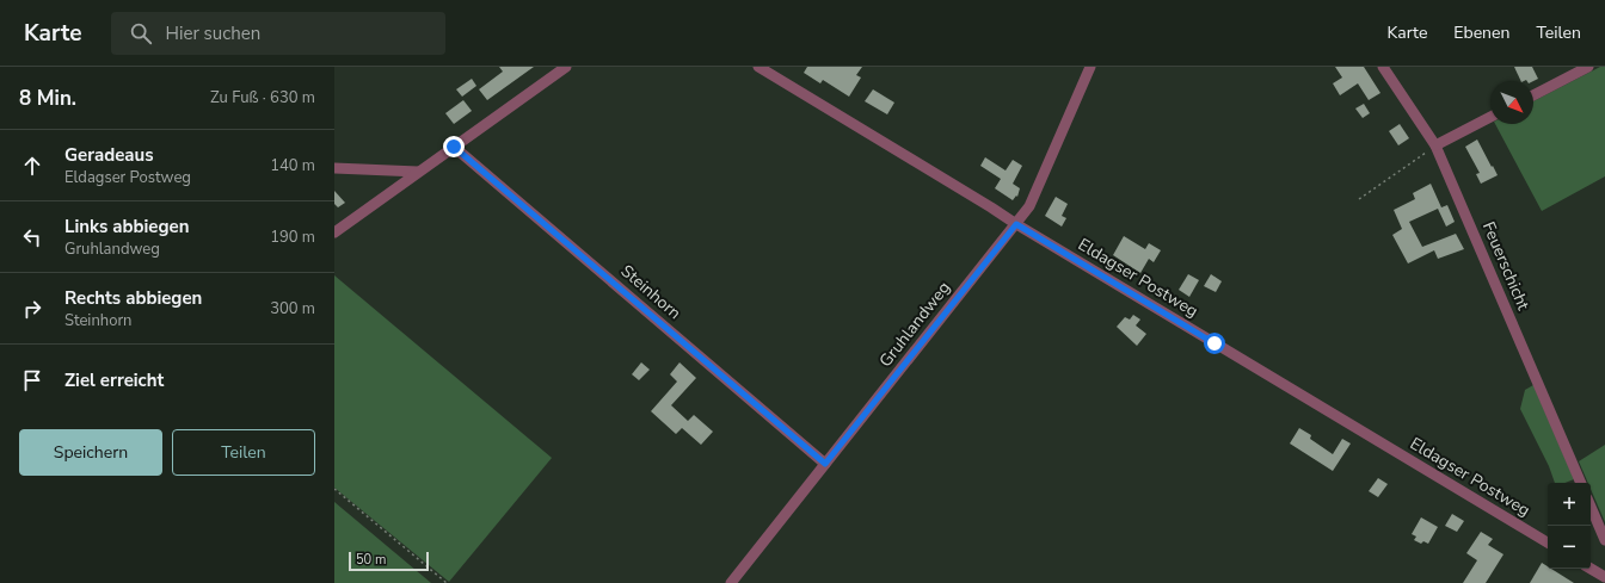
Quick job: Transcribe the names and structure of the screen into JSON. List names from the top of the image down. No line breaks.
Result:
{"streets":{"street":["Feuerschicht","Eldagser Postweg","Steinhorn","Gruhlandweg"]},"crossings":[["Eldagser Postweg","Gruhlandweg"],["Steinhorn","Gruhlandweg"]],"scale_bar":"50 m","north":"bottom right","page":{"header":"Karte","search":"Hier suchen","nav":["Karte","Ebenen","Teilen"],"heading":["8 Min.","Zu Fuß · 630 m"],"list":[["Geradeaus","Eldagser Postweg","140 m"],["Links abbiegen","Gruhlandweg","190 m"],["Rechts abbiegen","Steinhorn","300 m"],"Ziel erreicht"],"buttons":["Speichern","Teilen"],"map_buttons":["+","−"],"scale":"50 m"}}
